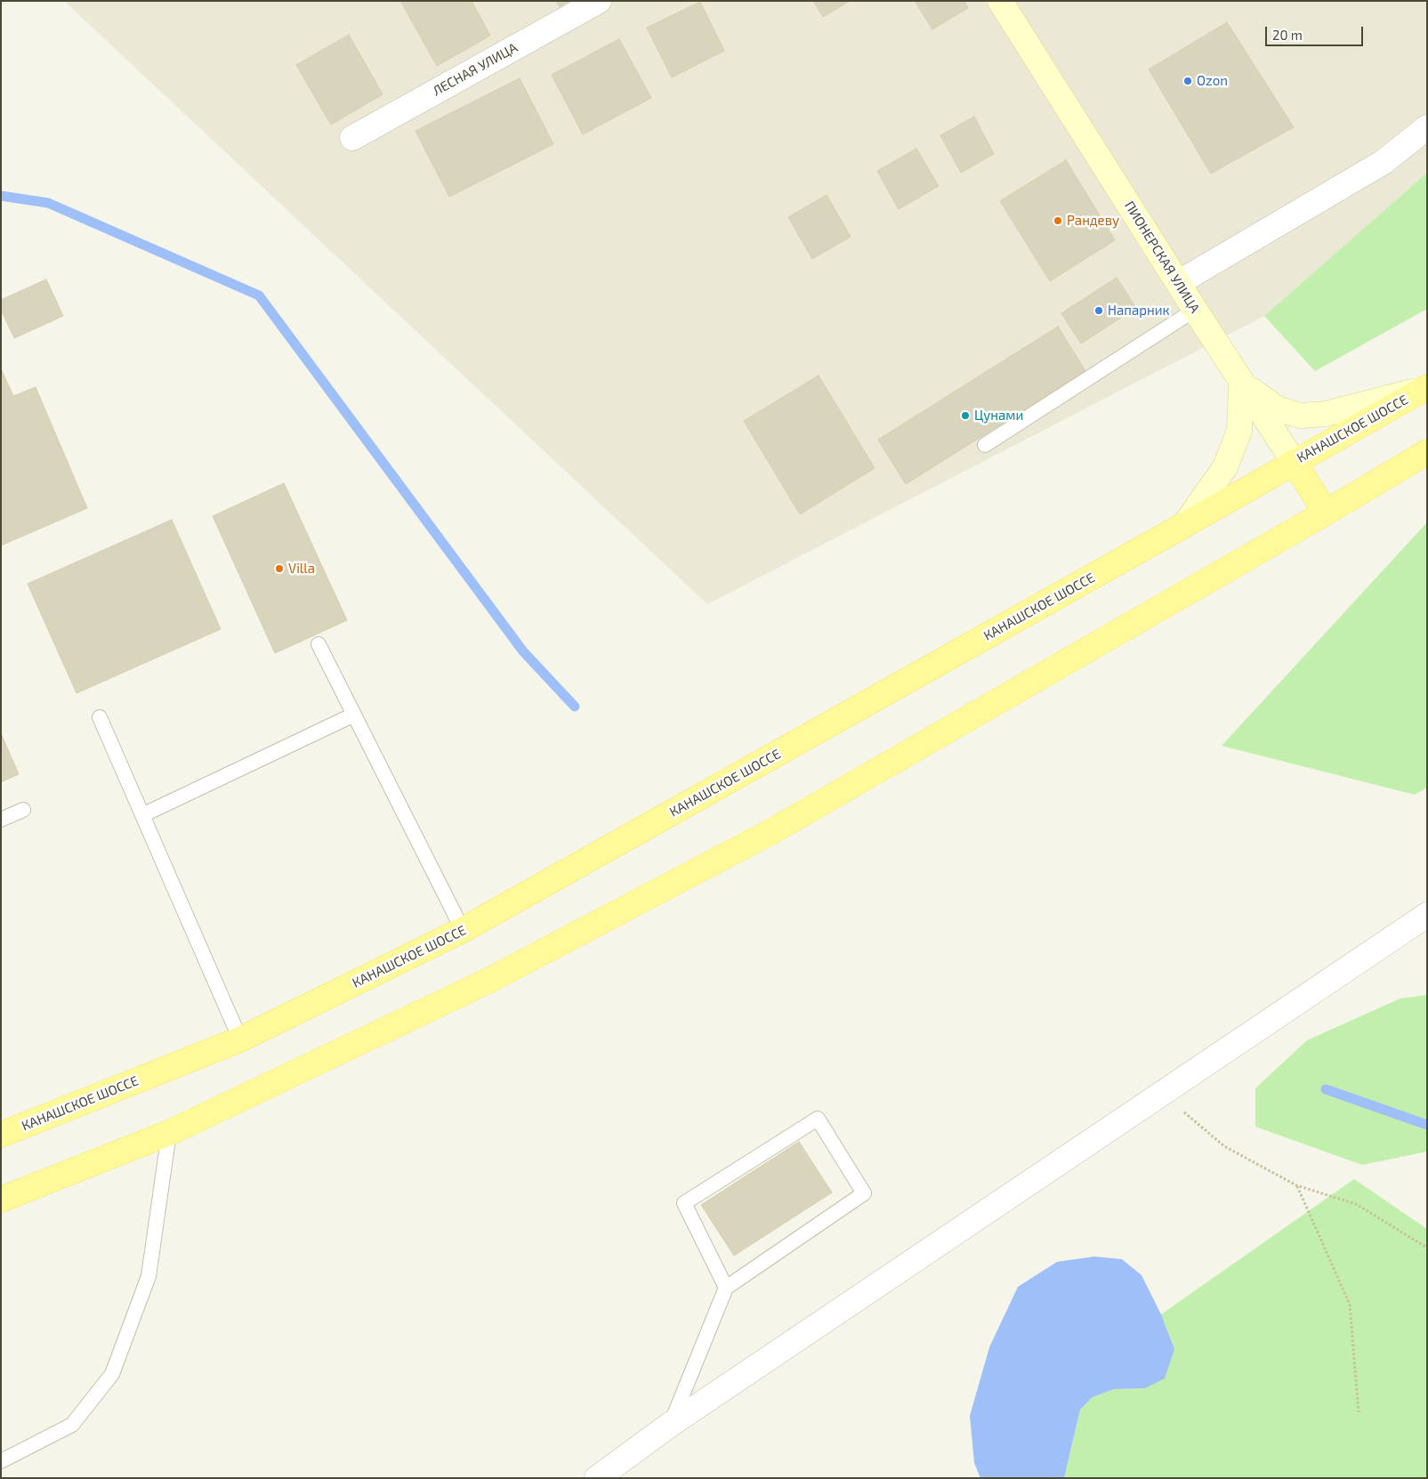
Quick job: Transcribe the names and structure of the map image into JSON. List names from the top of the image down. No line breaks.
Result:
{"streets":{"main road":["ПИОНЕРСКАЯ УЛИЦА","КАНАШСКОЕ ШОССЕ"],"street":["ЛЕСНАЯ УЛИЦА"]},"crossings":[["ПИОНЕРСКАЯ УЛИЦА","КАНАШСКОЕ ШОССЕ"]],"places":["Ozon","Рандеву","Напарник","Цунами","Villa"],"scale_bar":"20 m"}
